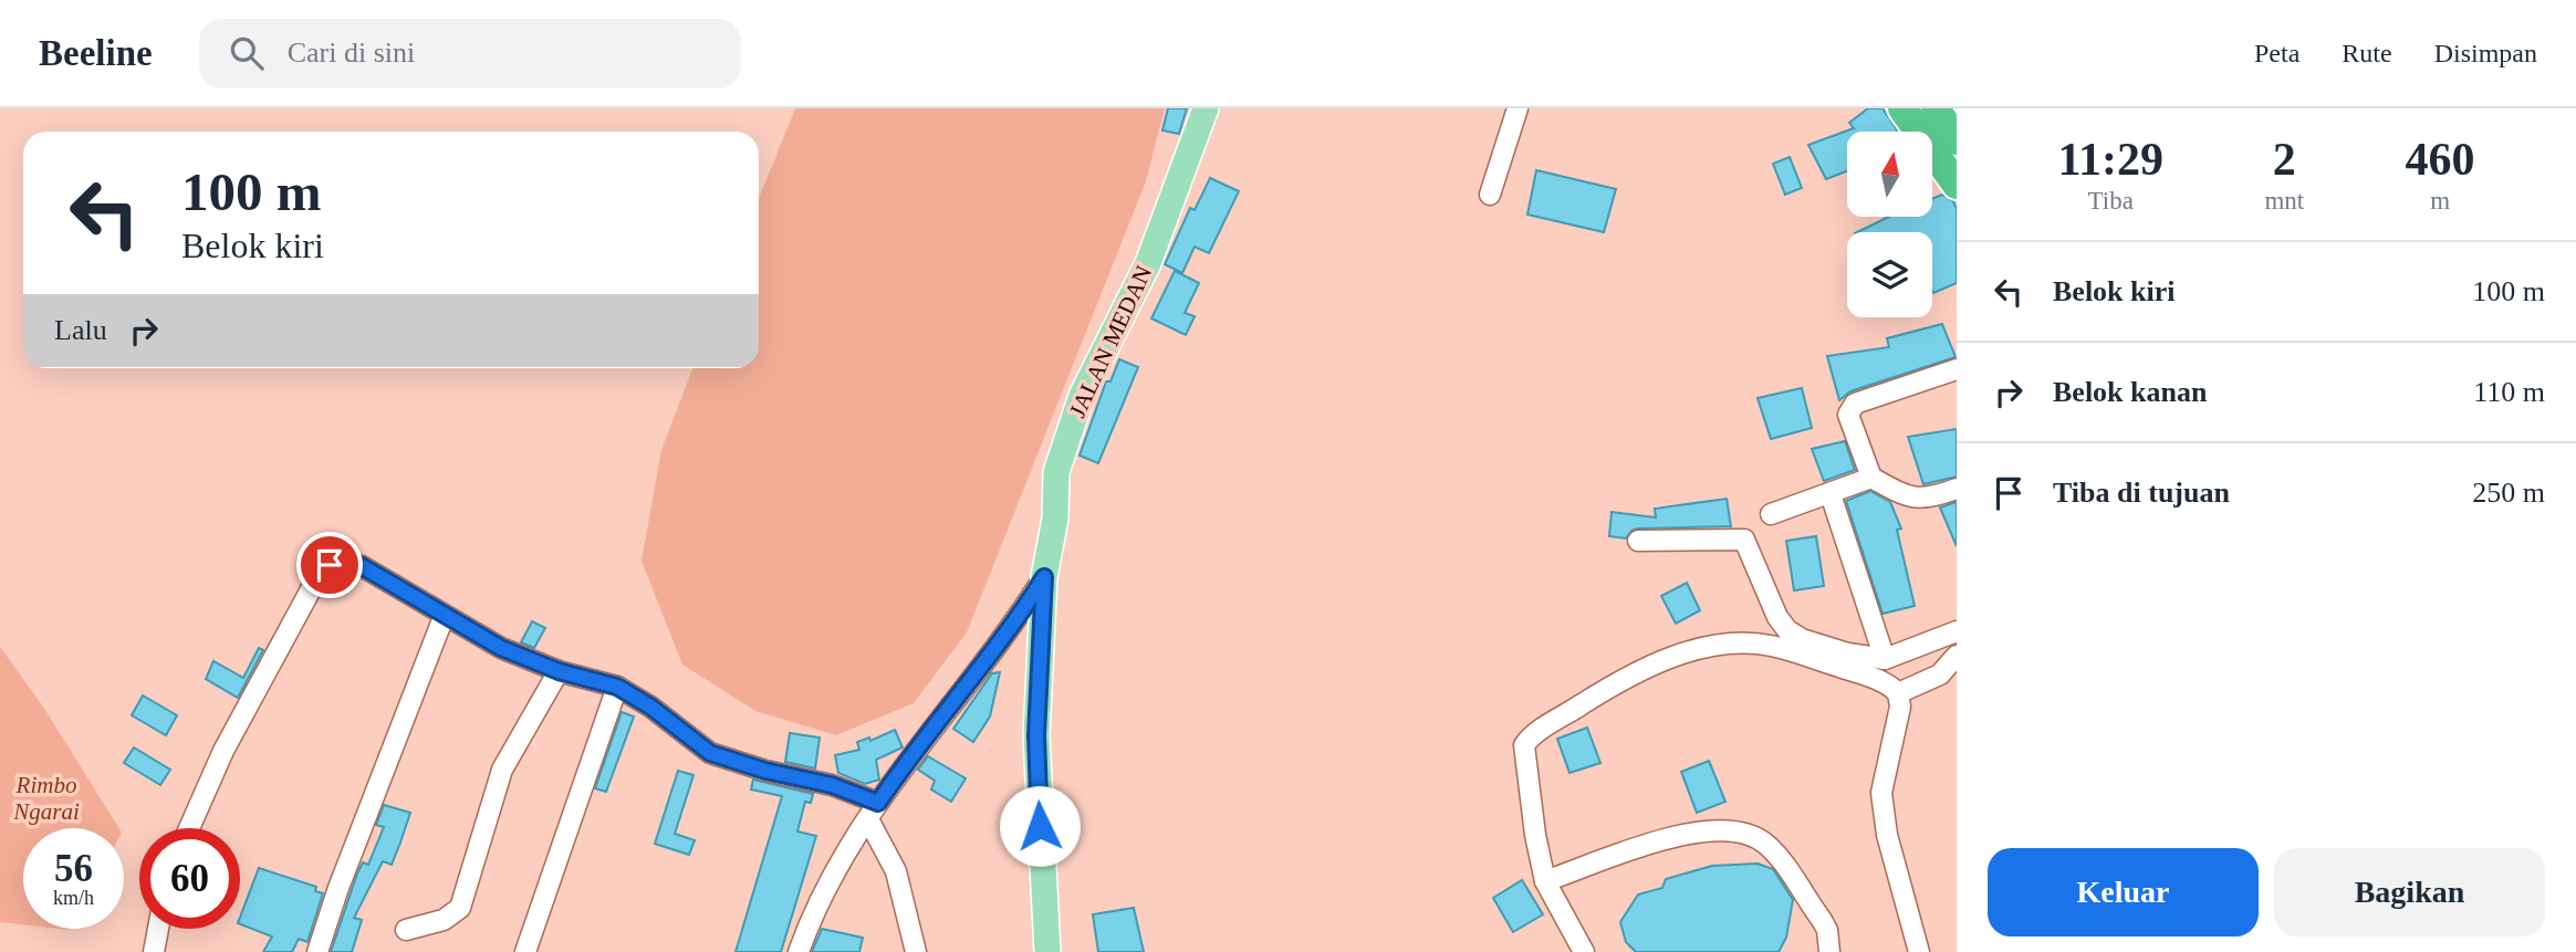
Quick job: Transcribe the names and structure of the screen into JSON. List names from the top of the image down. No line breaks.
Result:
{"streets":{"main road":["JALAN MEDAN"]},"parks":["Rimbo Ngarai"],"north":"top","page":{"header":"Beeline","search":"Cari di sini","nav":["Peta","Rute","Disimpan"],"eta":["11:29","Tiba","2","mnt","460","m"],"turn":["100 m","Belok kiri"],"list":[{"name":"Belok kiri","value":"100 m"},{"name":"Belok kanan","value":"110 m"},{"name":"Tiba di tujuan","value":"250 m"}],"then":"Lalu","speed":"56 km/h","limit":"60","buttons":["Keluar","Bagikan"]}}
